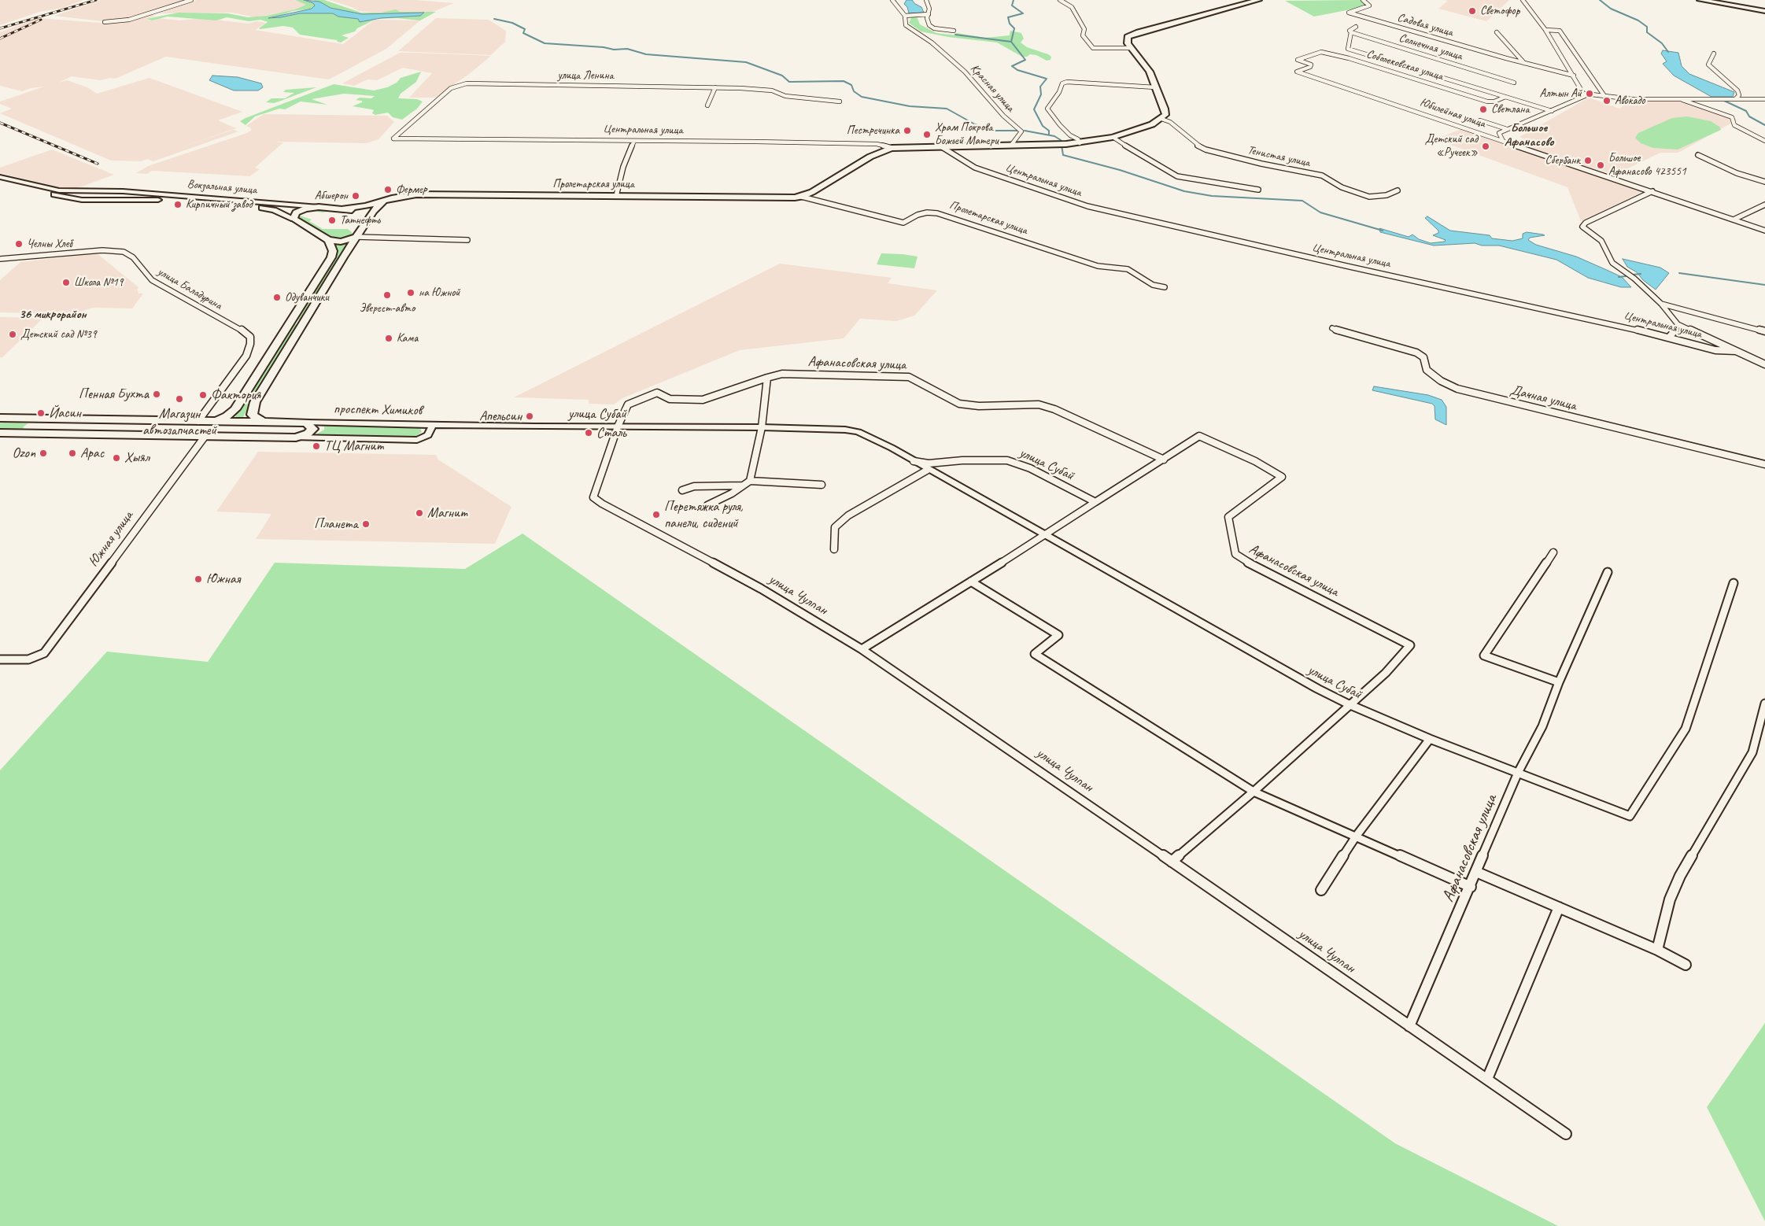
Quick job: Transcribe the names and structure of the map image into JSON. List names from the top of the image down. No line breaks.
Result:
{"streets":{"main road":["Пролетарская улица","Вокзальная улица","проспект Химиков"],"street":["Садовая улица","Солнечная улица","Соболековская улица","улица Ленина","Красная улица","Юбилейная улица","Центральная улица","Тенистая улица","улица Баладурина","Афанасовская улица","Дачная улица","улица Субай","Южная улица","улица Чулпан"]},"crossings":[["Соболековская улица","Юбилейная улица"],["Пролетарская улица","Вокзальная улица"],["улица Баладурина","проспект Химиков"],["Афанасовская улица","улица Субай"],["Афанасовская улица","улица Чулпан"],["проспект Химиков","улица Субай"],["проспект Химиков","Южная улица"],["улица Субай","улица Чулпан"]],"districts":["Большое Афанасово","36 микрорайон"],"places":["Светофор","Алтын Ай","Авокадо","Светлана","Пестречинка","Храм Покрова Божьей Матери","Детский сад «Ручеек»","Сбербанк","Большое Афанасово 423551","Фермер","Абшерон","Кирпичный завод","Татнефть","Челны Хлеб","Школа №19","на Южной","Эверест-авто","Одуванчики","Детский сад №39","Кама","Пенная Бухта","Фактория","Магазин автозапчастей","Йасин","Апельсин","Сталь","ТЦ Магнит","Ozon","Арас","Хыял","Магнит","Перетяжка руля, панели, сидений","Планета","Южная"]}
